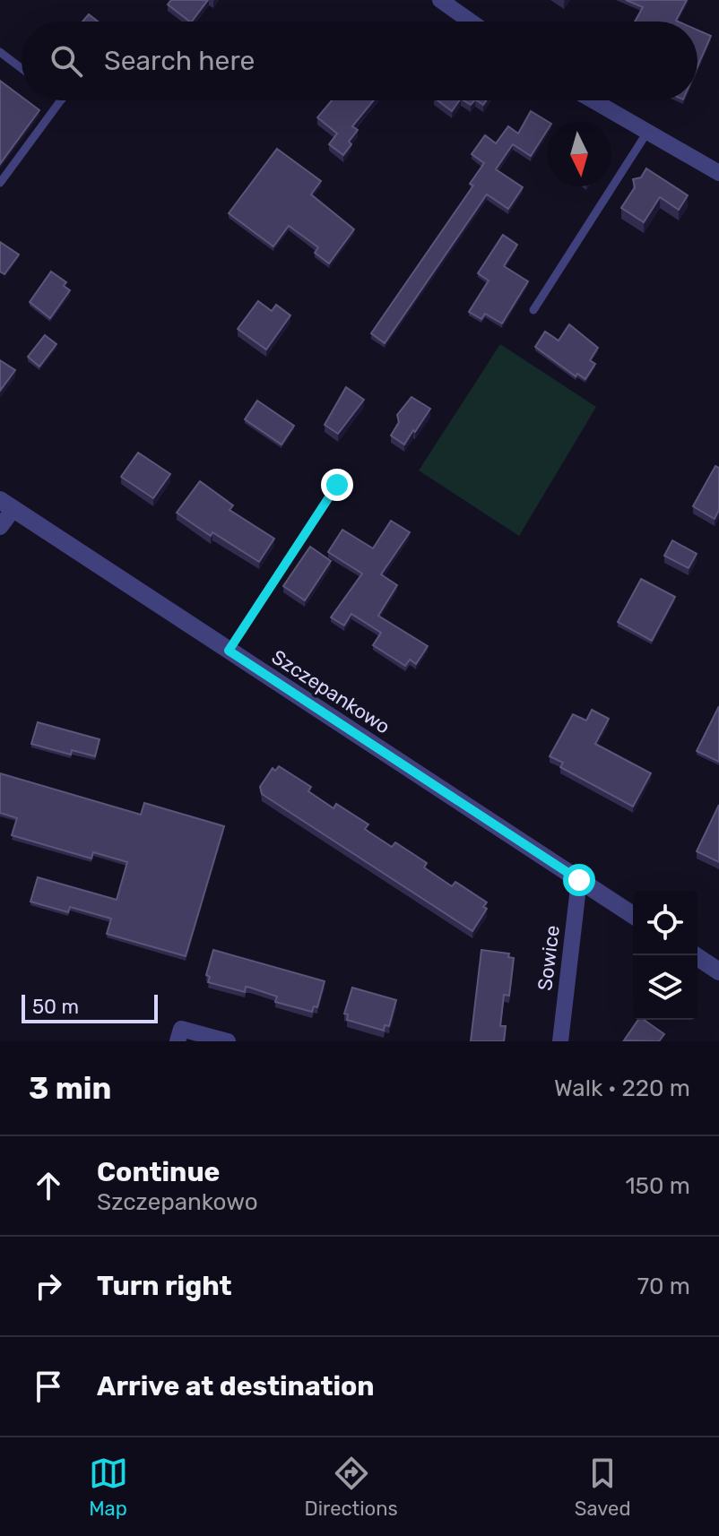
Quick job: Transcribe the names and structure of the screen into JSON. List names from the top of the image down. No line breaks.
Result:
{"streets":{"street":["Szczepankowo","Sowice"]},"crossings":[["Szczepankowo","Sowice"]],"scale_bar":"50 m","north":"bottom","page":{"search":"Search here","scale":"50 m","heading":["3 min","Walk · 220 m"],"list":[["Continue","Szczepankowo","150 m"],["Turn right","70 m"],"Arrive at destination"],"nav":["Map","Directions","Saved"]}}
